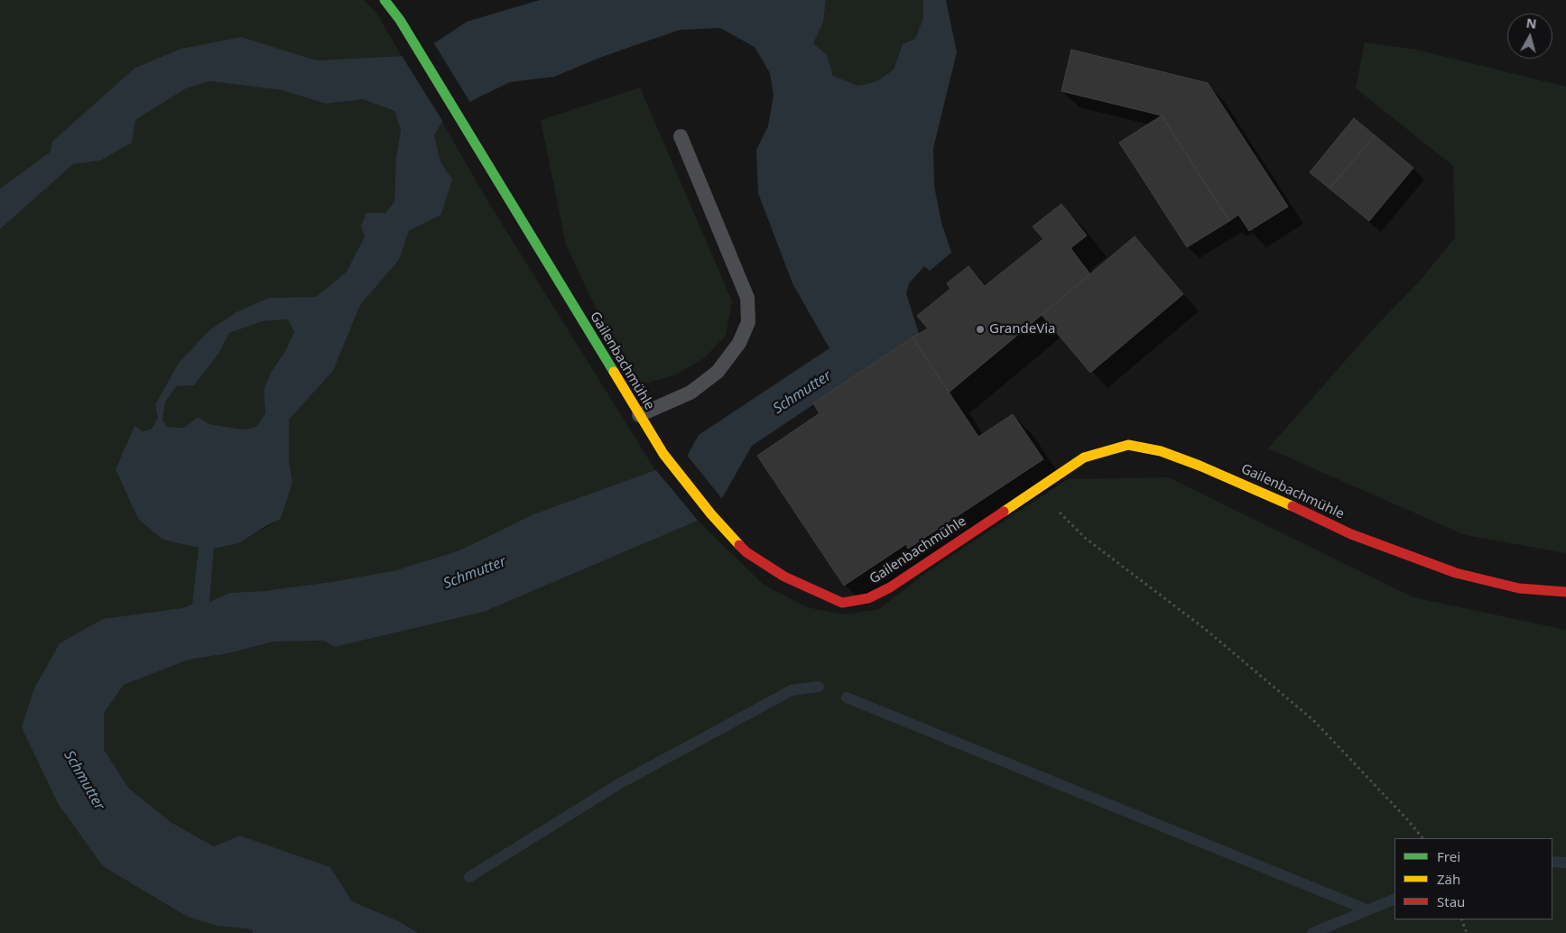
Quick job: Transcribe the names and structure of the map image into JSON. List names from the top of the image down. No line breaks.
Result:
{"streets":{"street":["Gailenbachmühle"]},"water":["Schmutter"],"places":["GrandeVia"],"legend":["Frei","Zäh","Stau"],"north":"top"}
